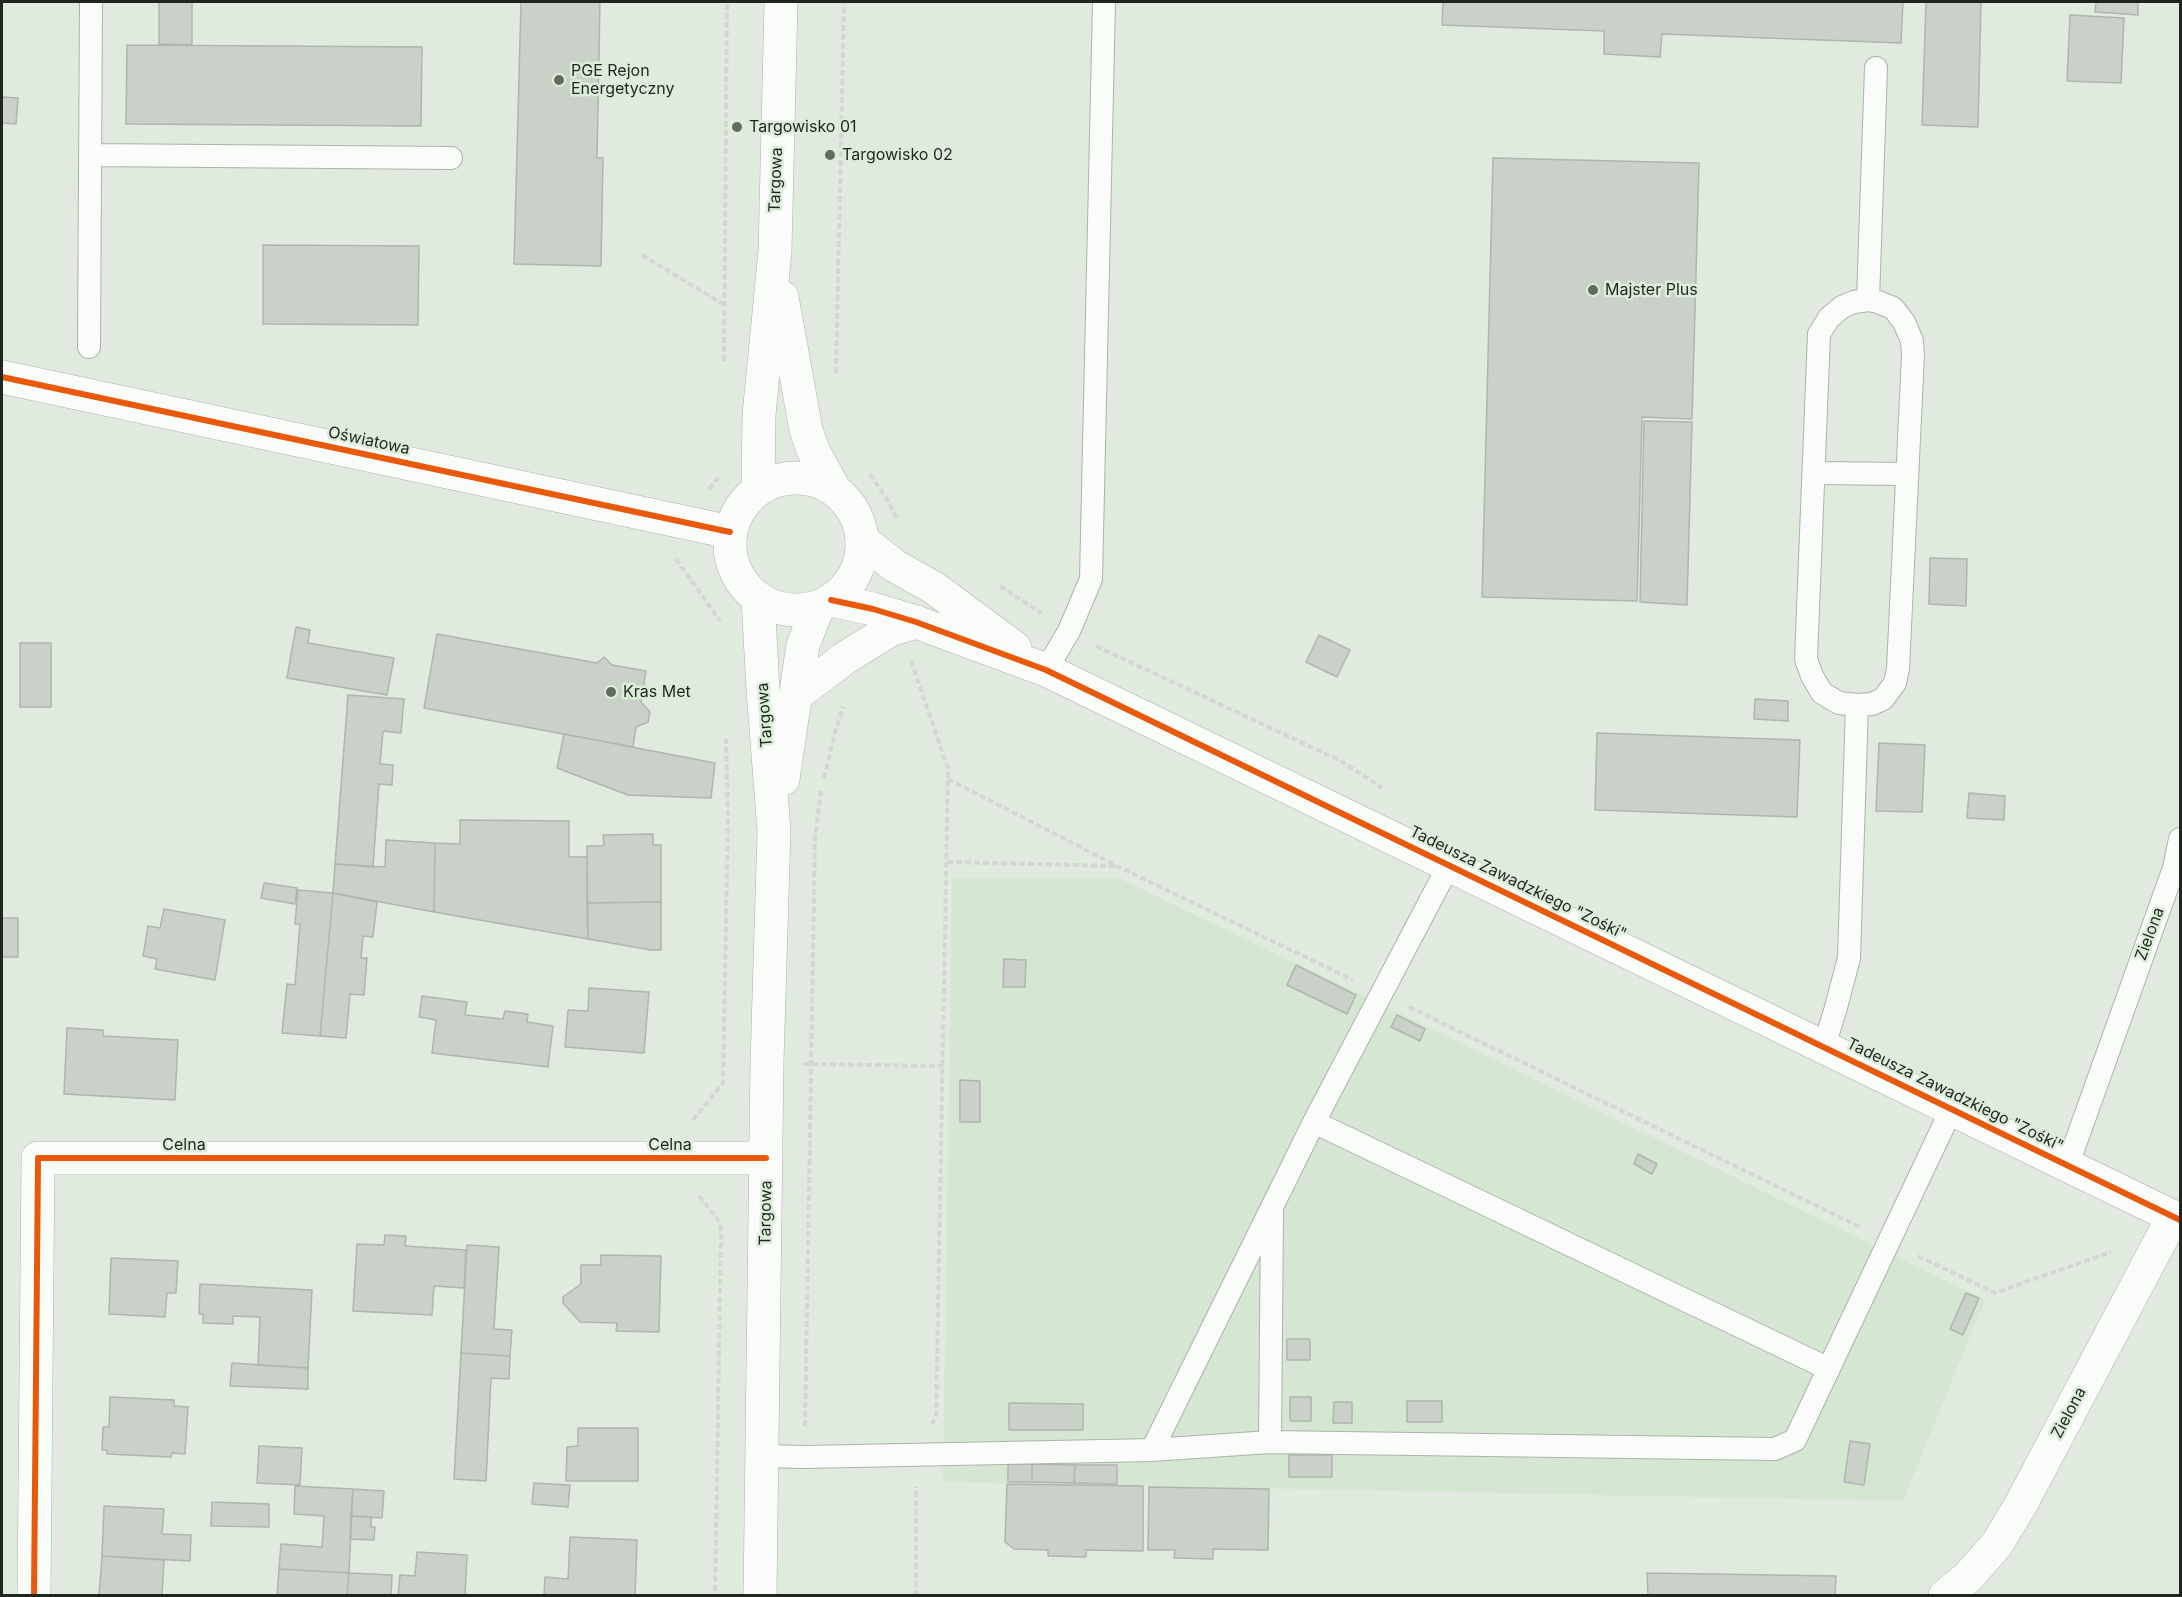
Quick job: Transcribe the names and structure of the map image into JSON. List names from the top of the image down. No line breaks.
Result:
{"streets":{"street":["Targowa","Oświatowa","Tadeusza Zawadzkiego \"Zośki\"","Zielona","Celna"]},"crossings":[["Targowa","Oświatowa"],["Targowa","Tadeusza Zawadzkiego \"Zośki\""],["Targowa","Celna"],["Oświatowa","Tadeusza Zawadzkiego \"Zośki\""],["Tadeusza Zawadzkiego \"Zośki\"","Zielona"]],"places":["PGE Rejon Energetyczny","Targowisko 01","Targowisko 02","Majster Plus","Kras Met"]}
